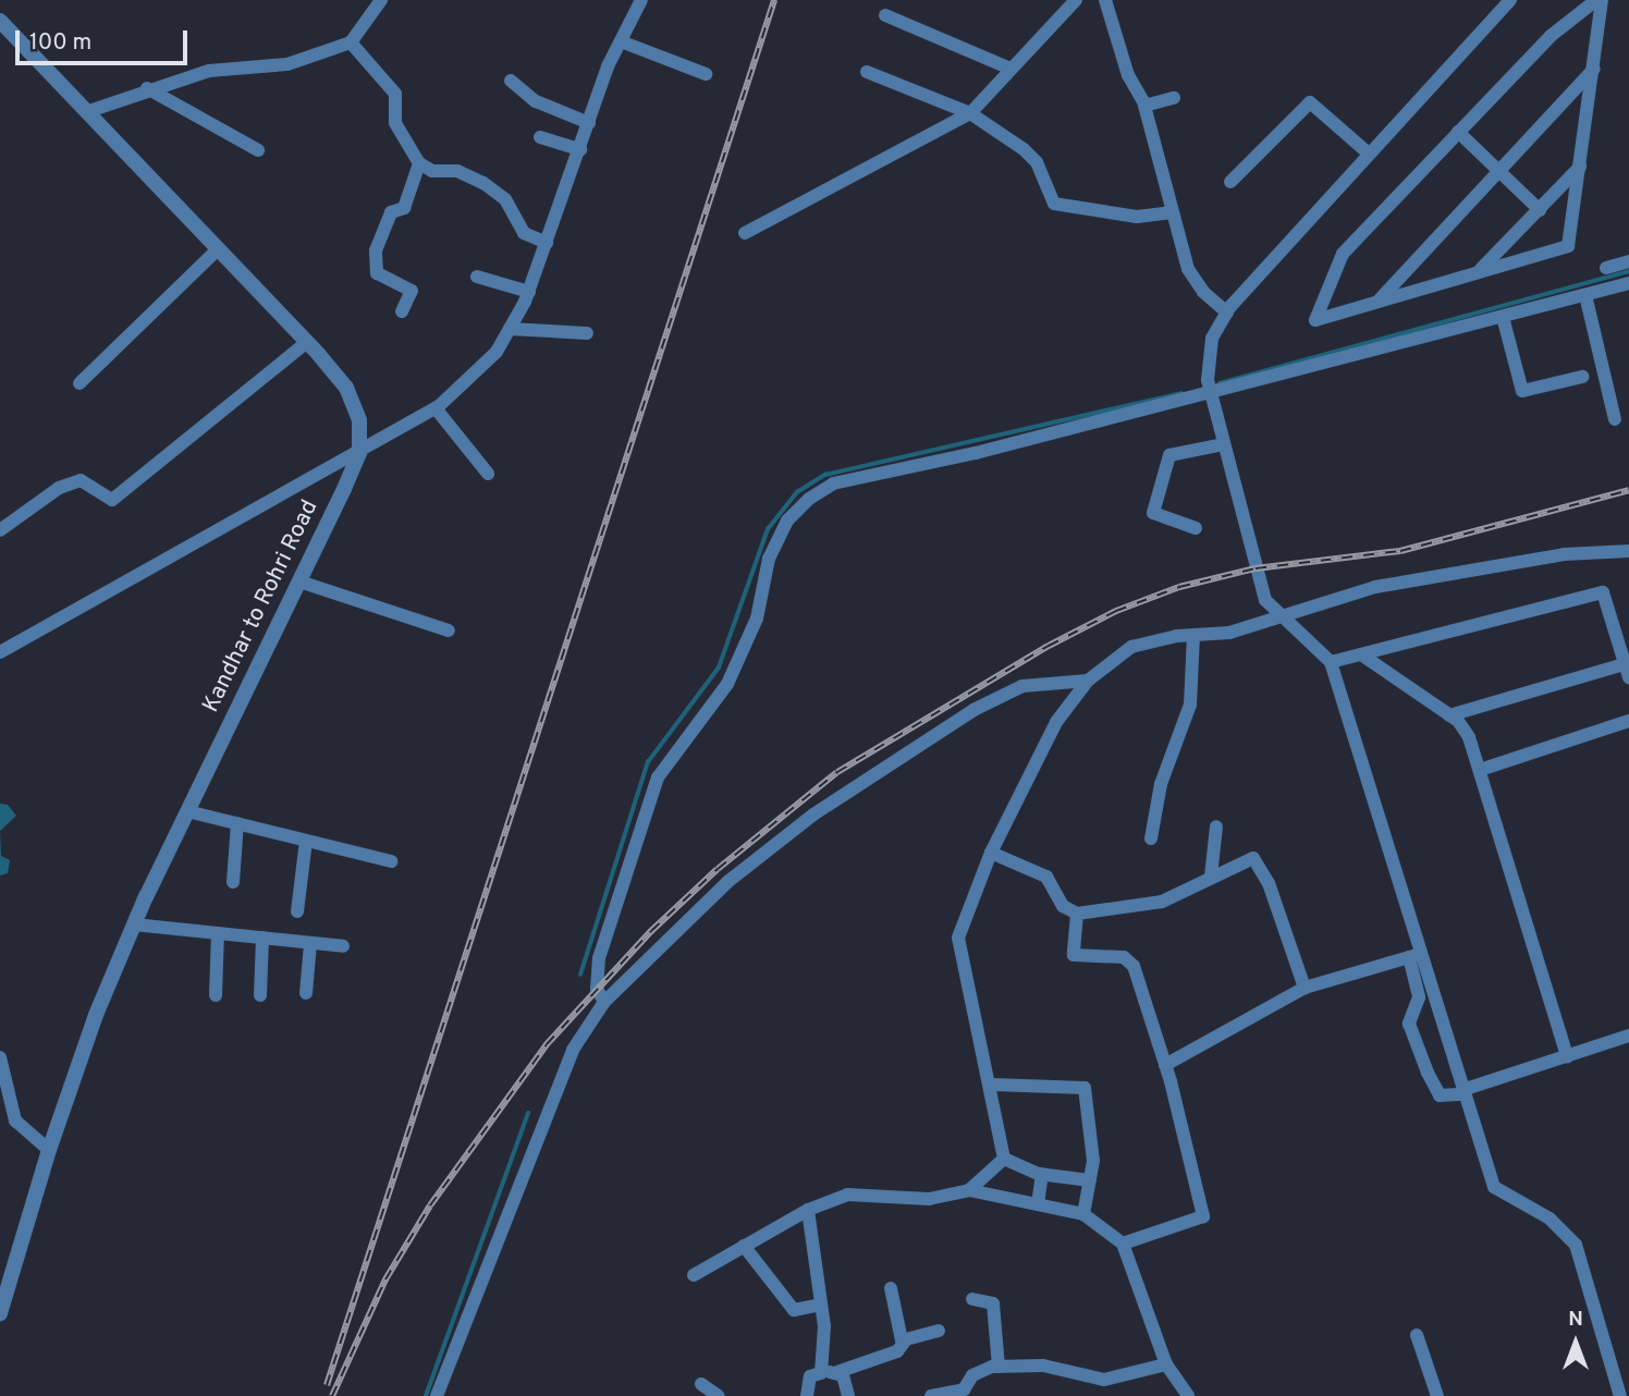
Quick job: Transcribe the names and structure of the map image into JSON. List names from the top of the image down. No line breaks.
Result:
{"streets":{"street":["Kandhar to Rohri Road"]},"scale_bar":"100 m","north":"top"}
